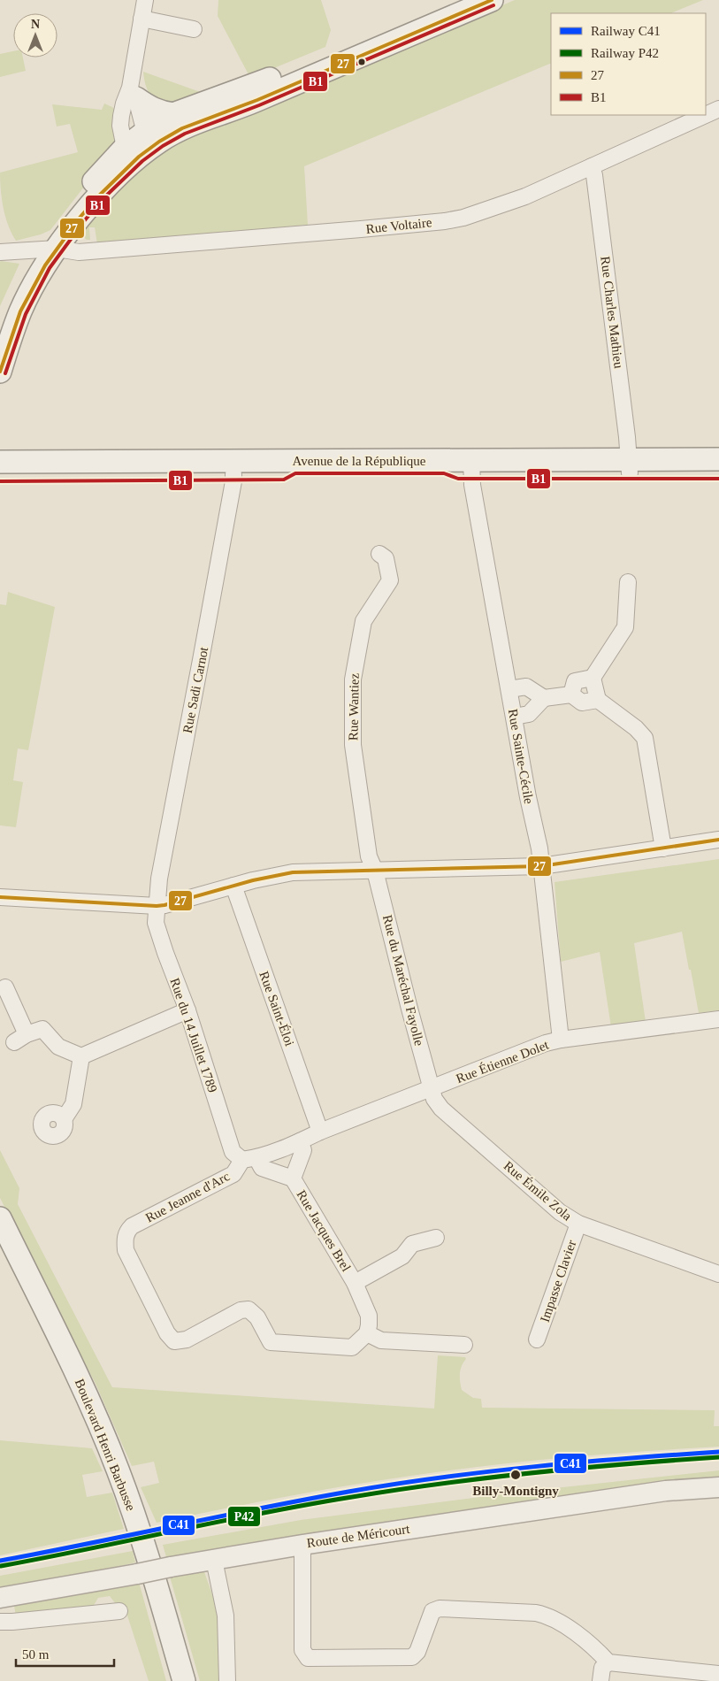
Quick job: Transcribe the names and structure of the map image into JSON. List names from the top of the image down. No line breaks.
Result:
{"streets":{"main road":["Avenue de la République","Boulevard Henri Barbusse"],"street":["Rue Voltaire","Rue Charles Mathieu","Rue Sadi Carnot","Rue Wantiez","Rue Sainte-Cécile","Rue du Maréchal Fayolle","Rue Saint-Éloi","Rue du 14 Juillet 1789","Rue Étienne Dolet","Rue Émile Zola","Rue Jeanne d'Arc","Rue Jacques Brel","Impasse Clavier","Route de Méricourt"]},"crossings":[["Rue Voltaire","Rue Charles Mathieu"],["Rue Charles Mathieu","Avenue de la République"],["Avenue de la République","Rue Sadi Carnot"],["Avenue de la République","Rue Sainte-Cécile"],["Rue Sadi Carnot","Rue du 14 Juillet 1789"],["Rue Wantiez","Rue du Maréchal Fayolle"],["Rue Sainte-Cécile","Rue Étienne Dolet"],["Rue du Maréchal Fayolle","Rue Étienne Dolet"],["Rue du Maréchal Fayolle","Rue Émile Zola"],["Rue Saint-Éloi","Rue Étienne Dolet"],["Rue Saint-Éloi","Rue Jeanne d'Arc"],["Rue du 14 Juillet 1789","Rue Jeanne d'Arc"],["Rue du 14 Juillet 1789","Rue Jacques Brel"],["Rue Étienne Dolet","Rue Émile Zola"],["Rue Étienne Dolet","Rue Jeanne d'Arc"],["Rue Émile Zola","Impasse Clavier"],["Rue Jeanne d'Arc","Rue Jacques Brel"]],"places":["Billy-Montigny"],"lines":["transit line 27","transit line B1","rail line C41","rail line P42"],"legend":["Railway C41","Railway P42","27","B1"],"scale_bar":"50 m","north":"top"}
